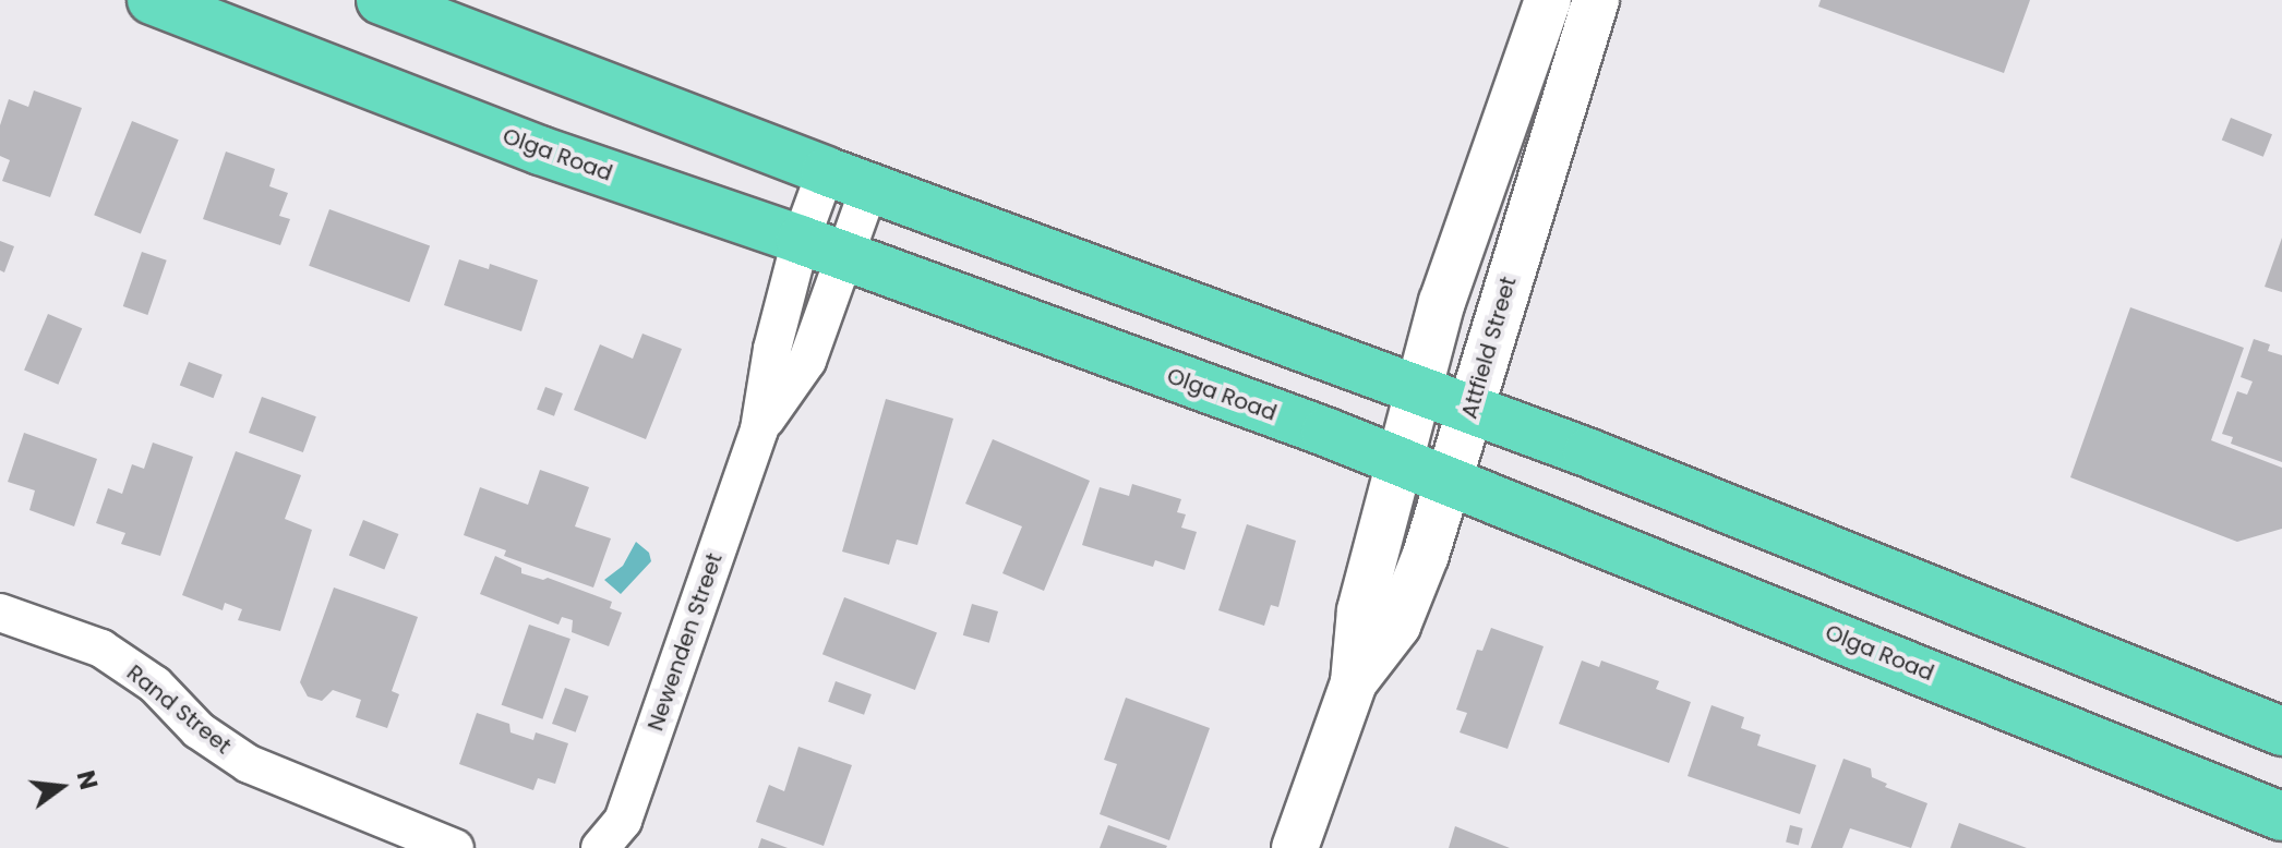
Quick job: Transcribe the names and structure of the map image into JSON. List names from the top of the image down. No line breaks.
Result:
{"streets":{"main road":["Olga Road"],"street":["Attfield Street","Newenden Street","Rand Street"]},"crossings":[["Olga Road","Attfield Street"],["Olga Road","Newenden Street"]],"north":"right"}
